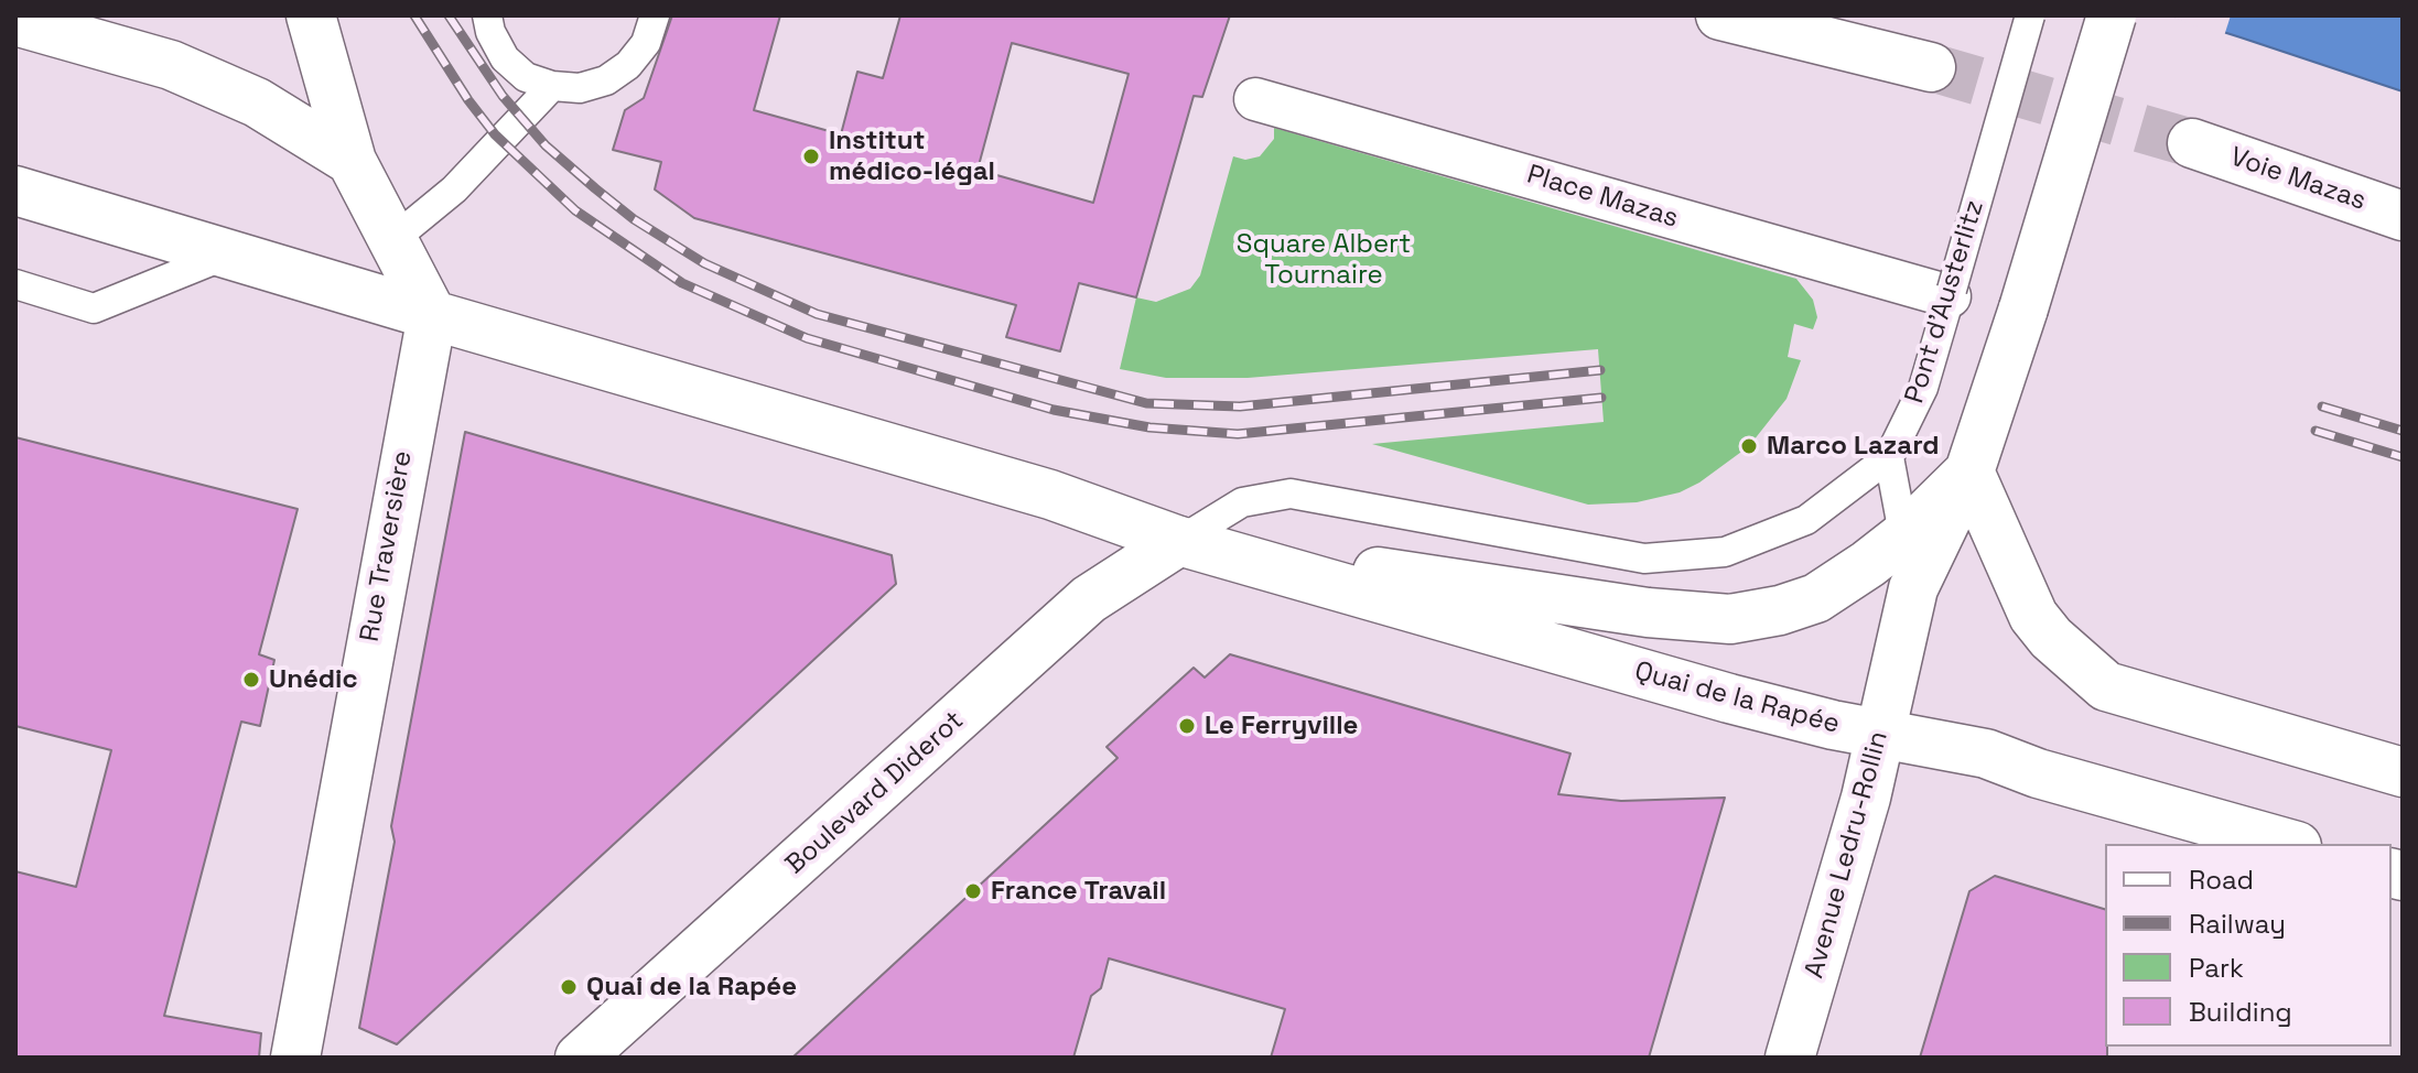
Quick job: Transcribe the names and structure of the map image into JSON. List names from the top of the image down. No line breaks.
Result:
{"streets":{"main road":["Voie Mazas","Rue Traversière","Quai de la Rapée","Boulevard Diderot","Avenue Ledru-Rollin"],"street":["Place Mazas"],"lane":["Pont d'Austerlitz"]},"crossings":[["Place Mazas","Pont d'Austerlitz"],["Rue Traversière","Quai de la Rapée"],["Quai de la Rapée","Boulevard Diderot"],["Quai de la Rapée","Avenue Ledru-Rollin"]],"parks":["Square Albert Tournaire"],"places":["Institut médico-légal","Marco Lazard","Unédic","Le Ferryville","France Travail","Quai de la Rapée"],"legend":["Road","Railway","Park","Building"]}
